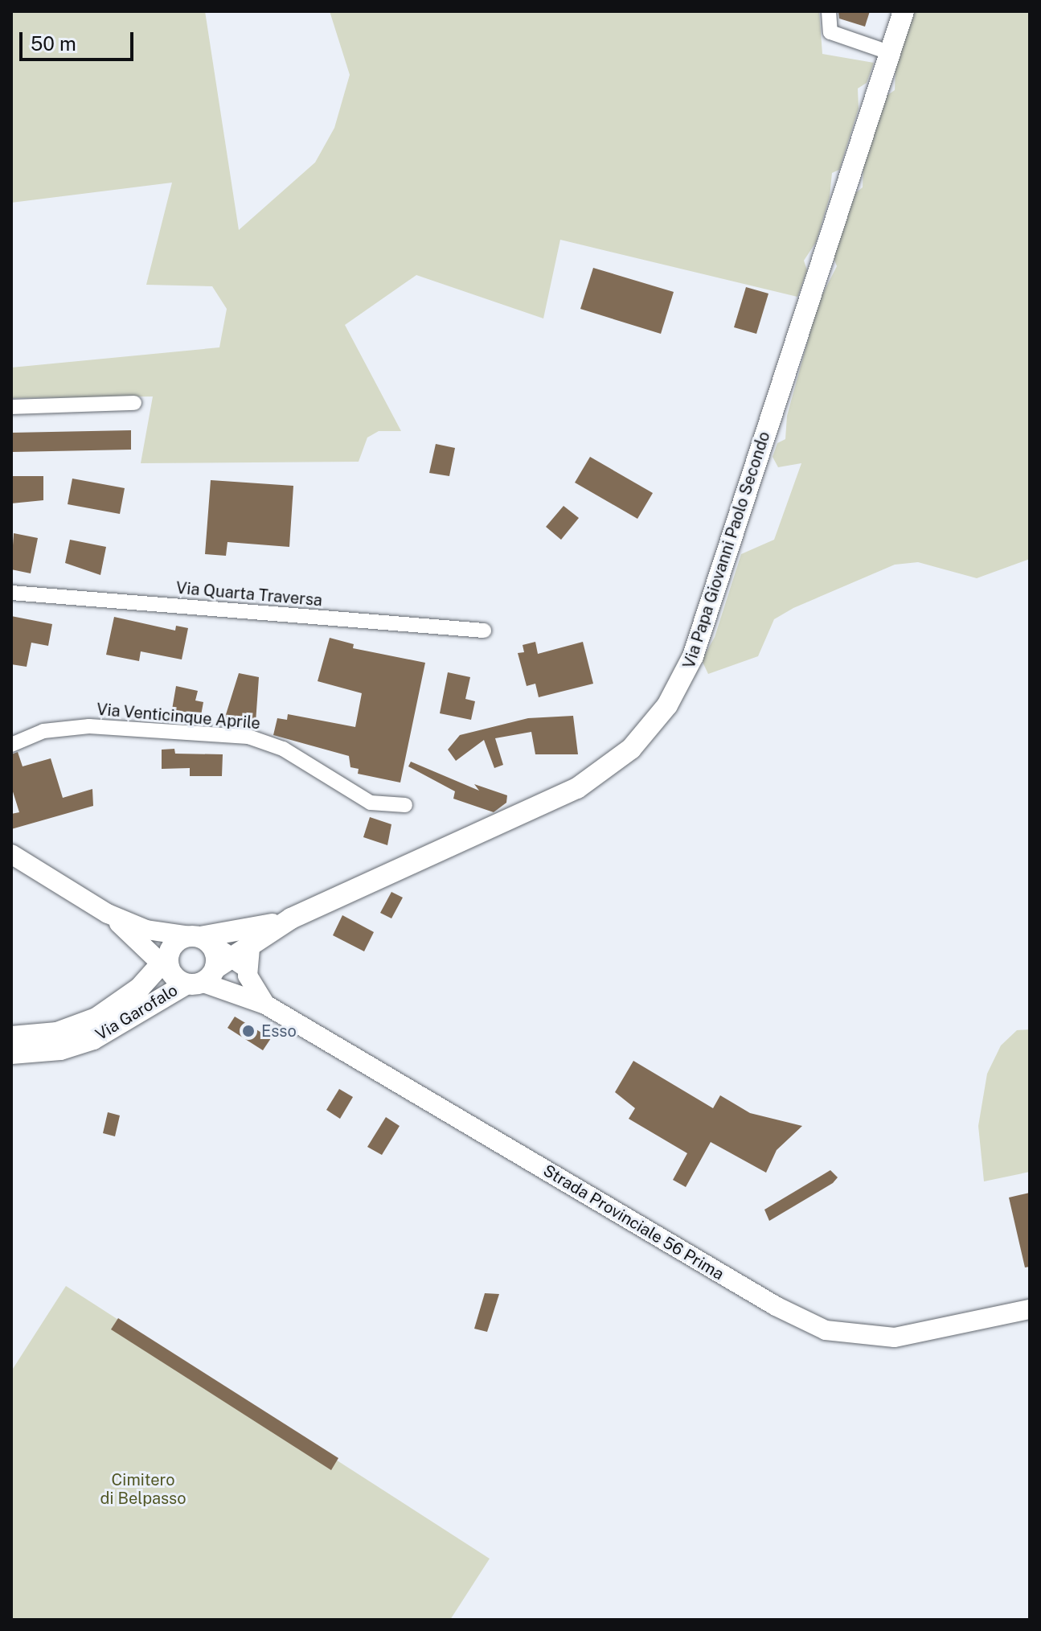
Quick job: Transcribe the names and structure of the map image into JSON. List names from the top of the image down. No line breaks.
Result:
{"streets":{"main road":["Via Papa Giovanni Paolo Secondo","Via Garofalo"],"street":["Via Quarta Traversa","Via Venticinque Aprile","Strada Provinciale 56 Prima"]},"crossings":[["Via Garofalo","Strada Provinciale 56 Prima"]],"parks":["Cimitero di Belpasso"],"places":["Esso"],"scale_bar":"50 m"}
